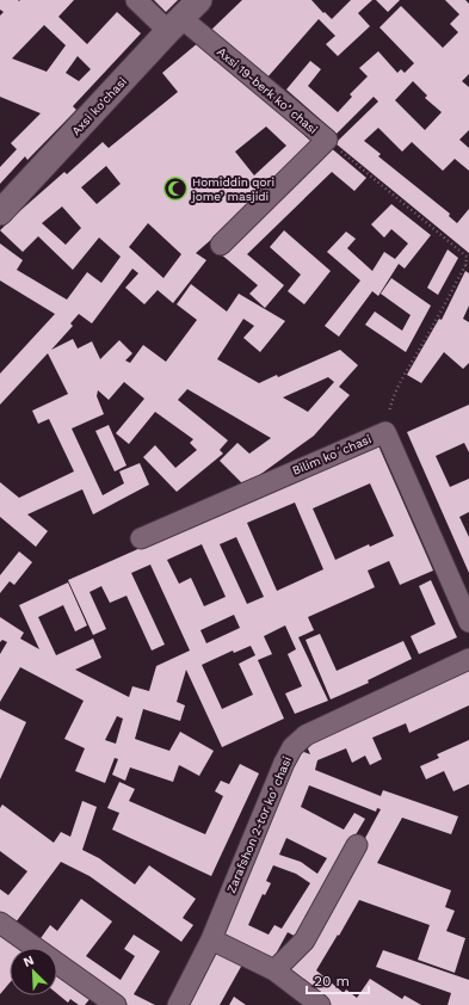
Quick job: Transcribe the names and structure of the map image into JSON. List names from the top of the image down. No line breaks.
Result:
{"streets":{"street":["Аxsi 19-berk koʼchasi","Axsi ko'chasi","Bilim koʻchasi","Zarafshon 2-tor koʼchasi"]},"crossings":[["Аxsi 19-berk koʼchasi","Axsi ko'chasi"]],"places":{"mosque":["Homiddin qori jome’ masjidi"]},"scale_bar":"20 m","north":"top left"}
